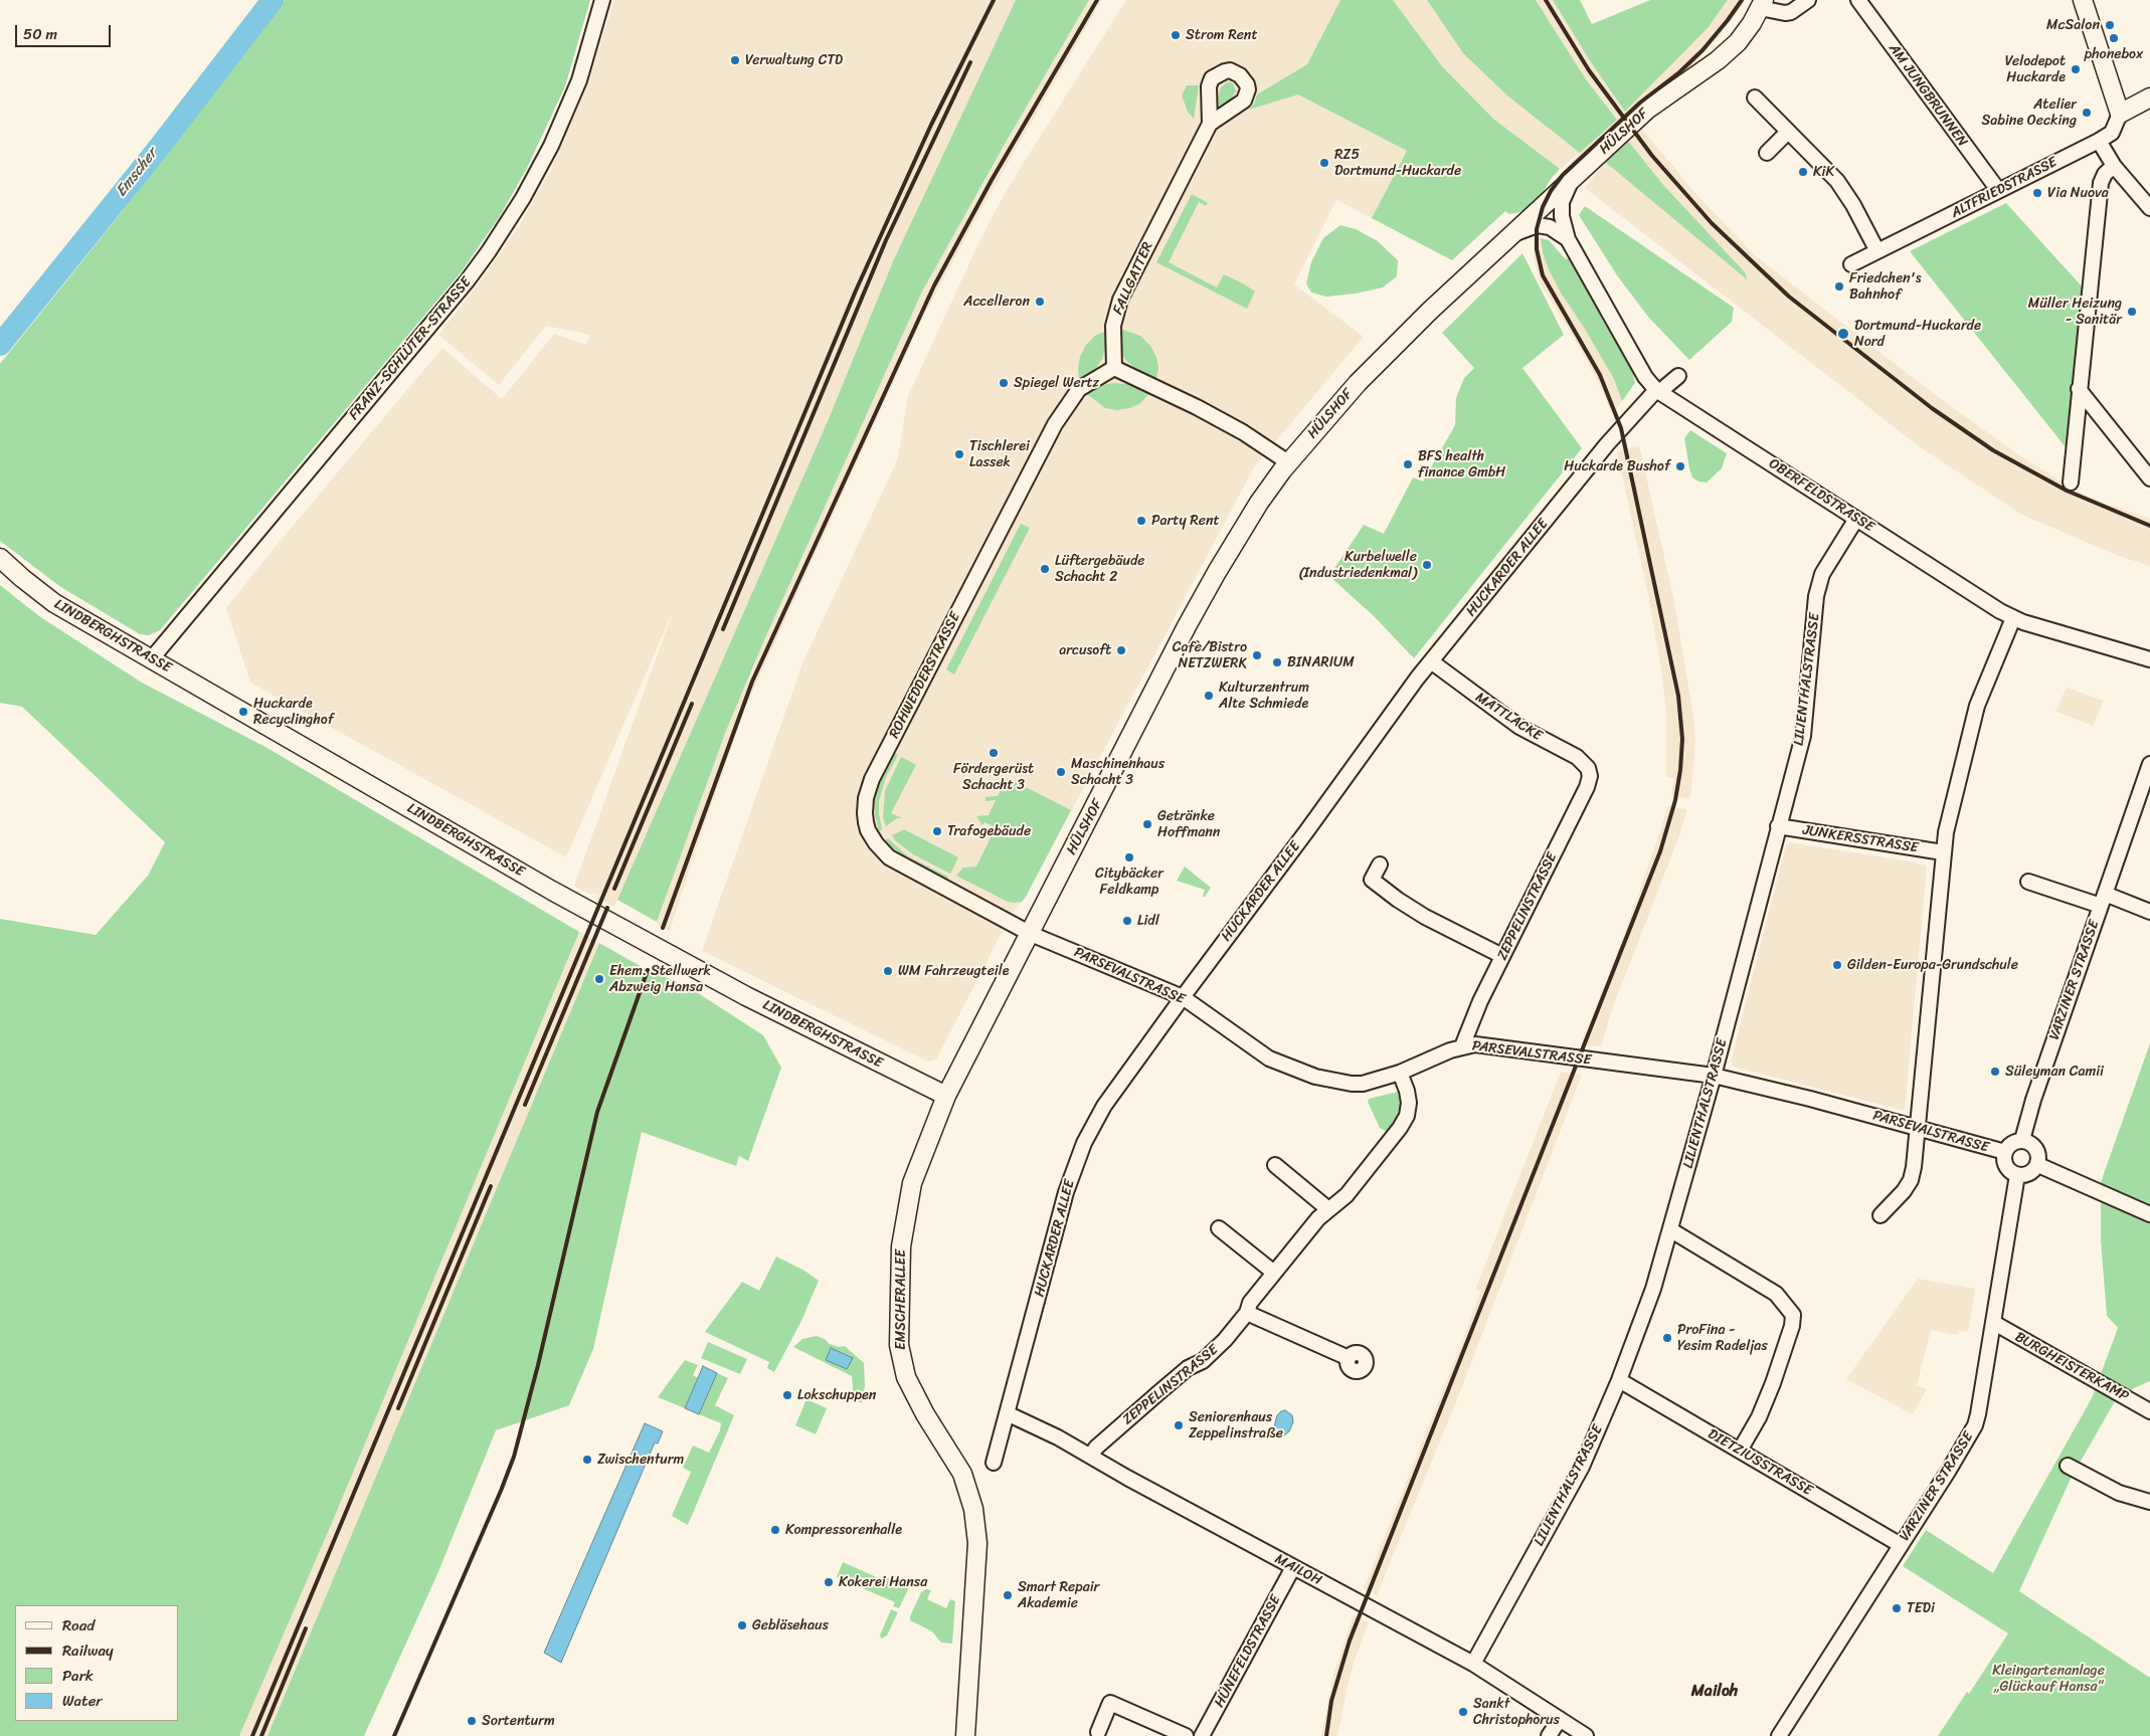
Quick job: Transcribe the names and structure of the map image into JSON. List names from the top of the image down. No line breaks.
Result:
{"streets":{"main road":["HÜLSHOF","LINDBERGHSTRASSE","EMSCHERALLEE"],"street":["AM JUNGBRUNNEN","ALTFRIEDSTRASSE","FALLGATTER","FRANZ-SCHLÜTER-STRASSE","OBERFELDSTRASSE","HUCKARDER ALLEE","ROHWEDDERSTRASSE","LILIENTHALSTRASSE","MATTLACKE","JUNKERSSTRASSE","ZEPPELINSTRASSE","PARSEVALSTRASSE","VARZINER STRASSE","BURGHEISTERKAMP","DIETZIUSSTRASSE","MAILOH","HÜNEFELDSTRASSE"]},"crossings":[["AM JUNGBRUNNEN","ALTFRIEDSTRASSE"],["HÜLSHOF","OBERFELDSTRASSE"],["HÜLSHOF","ROHWEDDERSTRASSE"],["HÜLSHOF","PARSEVALSTRASSE"],["HÜLSHOF","EMSCHERALLEE"],["FALLGATTER","ROHWEDDERSTRASSE"],["FRANZ-SCHLÜTER-STRASSE","LINDBERGHSTRASSE"],["OBERFELDSTRASSE","HUCKARDER ALLEE"],["OBERFELDSTRASSE","LILIENTHALSTRASSE"],["HUCKARDER ALLEE","MATTLACKE"],["HUCKARDER ALLEE","PARSEVALSTRASSE"],["HUCKARDER ALLEE","MAILOH"],["LINDBERGHSTRASSE","EMSCHERALLEE"],["ROHWEDDERSTRASSE","PARSEVALSTRASSE"],["ROHWEDDERSTRASSE","EMSCHERALLEE"],["LILIENTHALSTRASSE","JUNKERSSTRASSE"],["LILIENTHALSTRASSE","PARSEVALSTRASSE"],["LILIENTHALSTRASSE","DIETZIUSSTRASSE"],["LILIENTHALSTRASSE","MAILOH"],["MATTLACKE","ZEPPELINSTRASSE"],["ZEPPELINSTRASSE","PARSEVALSTRASSE"],["ZEPPELINSTRASSE","MAILOH"],["PARSEVALSTRASSE","VARZINER STRASSE"],["PARSEVALSTRASSE","EMSCHERALLEE"],["VARZINER STRASSE","BURGHEISTERKAMP"],["VARZINER STRASSE","DIETZIUSSTRASSE"],["MAILOH","HÜNEFELDSTRASSE"]],"districts":["Mailoh"],"water":["Emscher"],"parks":["Kleingartenanlage „Glückauf Hansa“"],"places":["McSalon","Strom Rent","phonebox","Verwaltung CTD","Velodepot Huckarde","Atelier Sabine Oecking","RZ5 Dortmund-Huckarde","KiK","Via Nuova","Friedchen's Bahnhof","Accelleron","Müller Heizung - Sanitär","Dortmund-Huckarde Nord","Spiegel Wertz","Tischlerei Lassek","BFS health finance GmbH","Huckarde Bushof","Party Rent","Kurbelwelle (Industriedenkmal)","Lüftergebäude Schacht 2","arcusoft","Cafè/Bistro NETZWERK","BINARIUM","Kulturzentrum Alte Schmiede","Huckarde Recyclinghof","Fördergerüst Schacht 3","Maschinenhaus Schacht 3","Getränke Hoffmann","Trafogebäude","Citybäcker Feldkamp","Lidl","Gilden-Europa-Grundschule","WM Fahrzeugteile","Ehem. Stellwerk Abzweig Hansa","Süleyman Camii","ProFina - Yesim Radeljas","Lokschuppen","Seniorenhaus Zeppelinstraße","Zwischenturm","Kompressorenhalle","Kokerei Hansa","Smart Repair Akademie","TEDi","Gebläsehaus","Sankt Christophorus","Sortenturm"],"legend":["Road","Railway","Park","Water"],"scale_bar":"50 m"}
